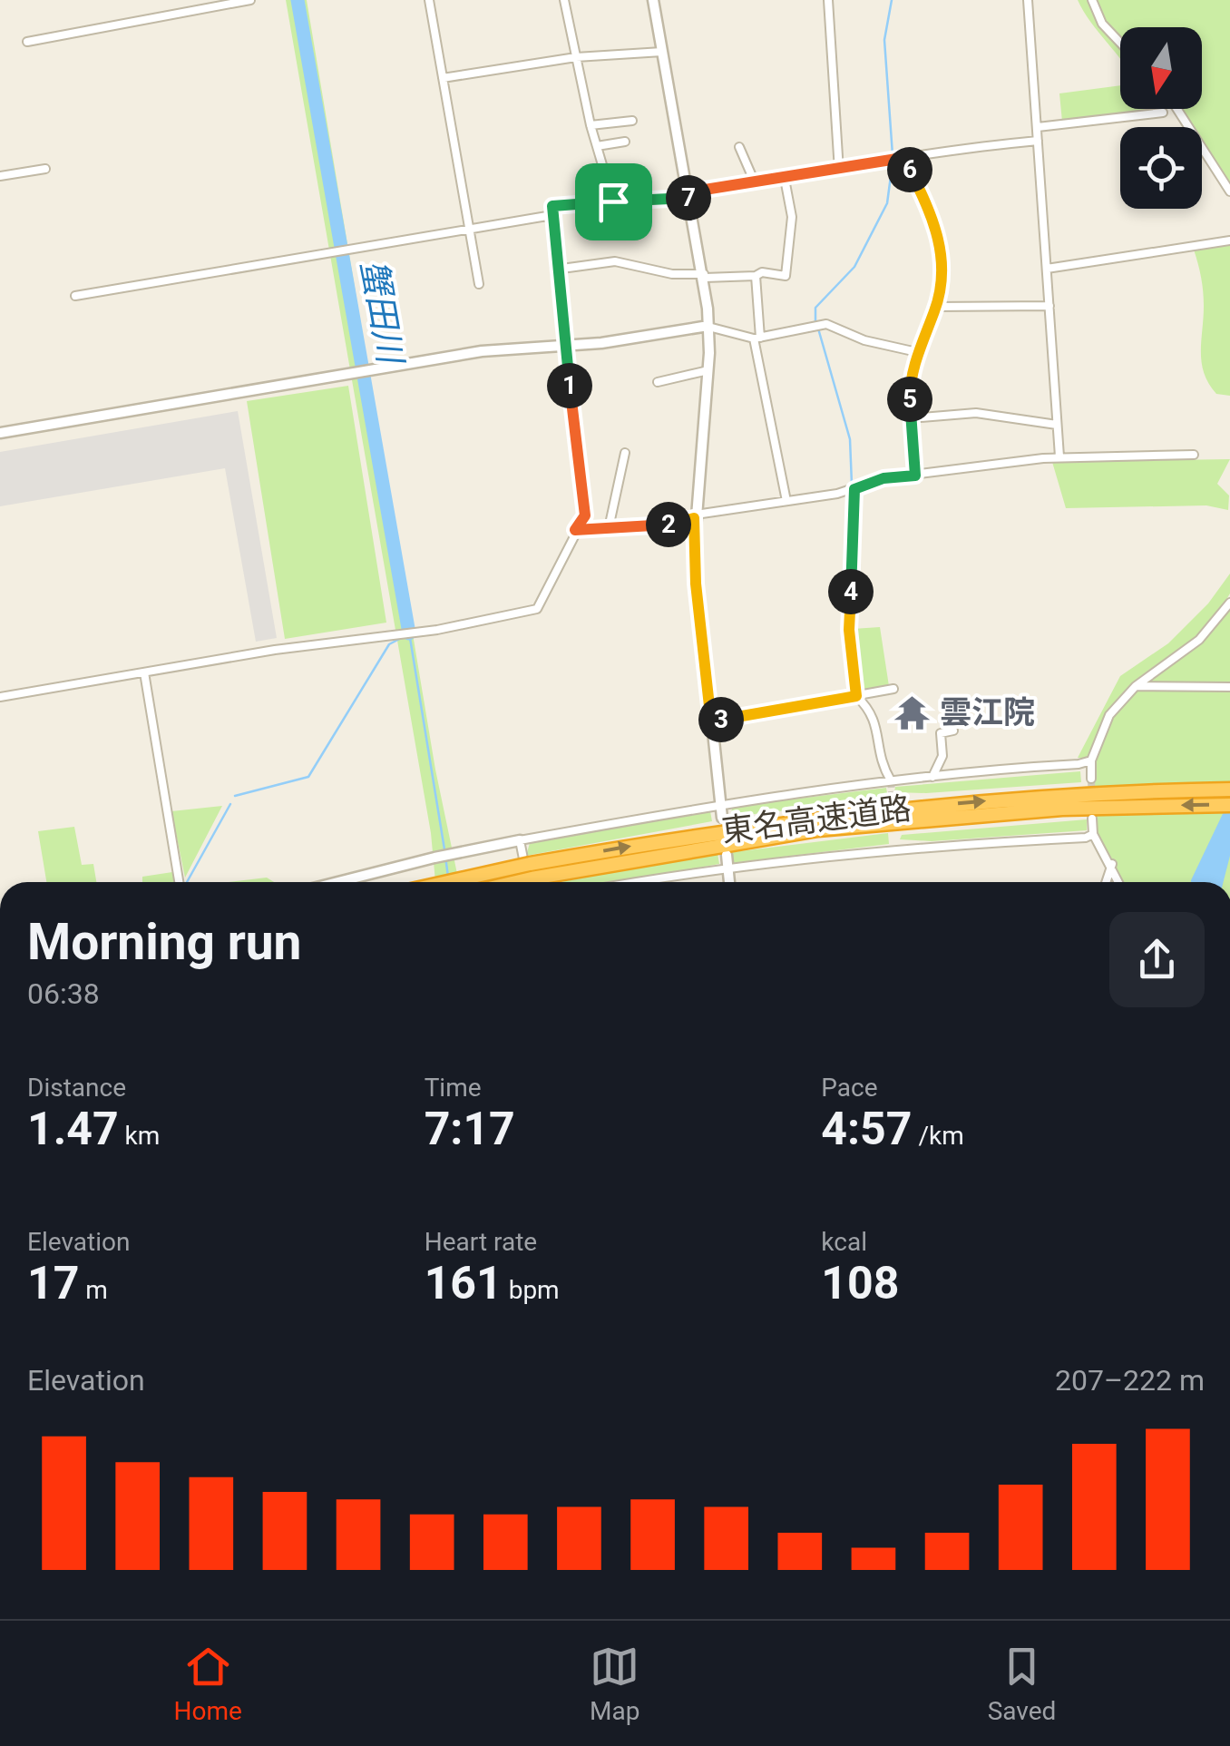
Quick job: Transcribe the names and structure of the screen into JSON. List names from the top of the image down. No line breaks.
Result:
{"streets":{"highway":["東名高速道路"]},"water":["蟹田川"],"places":{"temple":["雲江院"]},"north":"bottom","page":{"pins":["6","7","1","5","2","4","3"],"heading":["Morning run","06:38"],"stats":[["Distance","1.47 km"],["Time","7:17"],["Pace","4:57 /km"],["Elevation","17 m"],["Heart rate","161 bpm"],["kcal","108"]],"chart":["Elevation","207–222 m"],"tabs":["Home","Map","Saved"]}}
